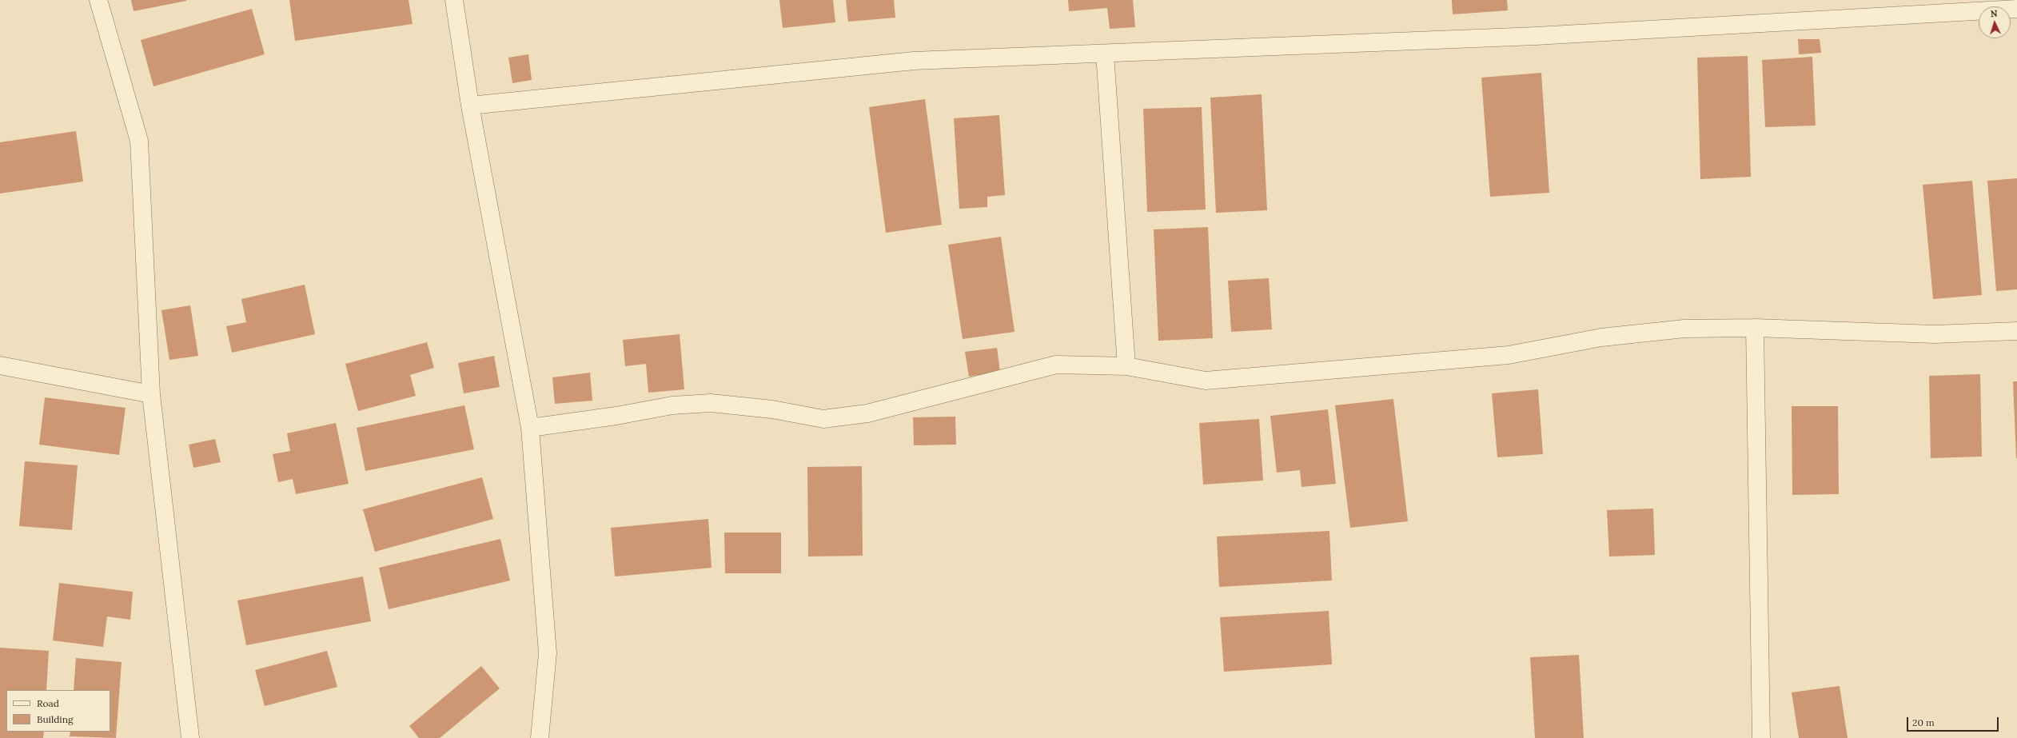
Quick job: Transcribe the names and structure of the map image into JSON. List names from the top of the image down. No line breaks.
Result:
{"legend":["Road","Building"],"scale_bar":"20 m","north":"top"}
